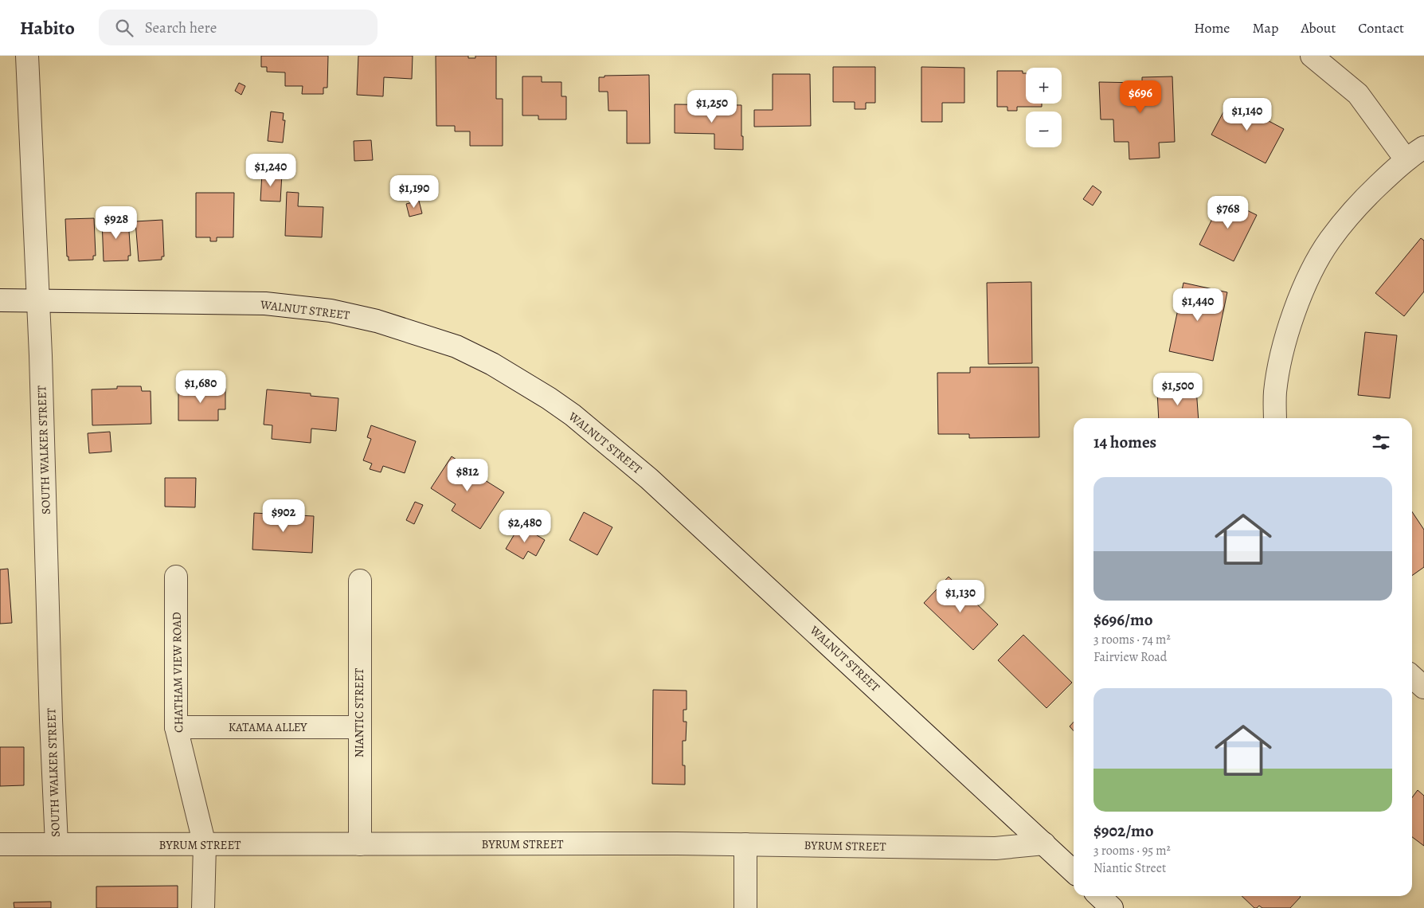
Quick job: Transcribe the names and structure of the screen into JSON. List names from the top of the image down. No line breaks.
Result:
{"streets":{"street":["WALNUT STREET","SOUTH WALKER STREET","CHATHAM VIEW ROAD","NIANTIC STREET","KATAMA ALLEY","BYRUM STREET"]},"crossings":[["WALNUT STREET","SOUTH WALKER STREET"],["WALNUT STREET","BYRUM STREET"],["SOUTH WALKER STREET","BYRUM STREET"],["CHATHAM VIEW ROAD","KATAMA ALLEY"],["CHATHAM VIEW ROAD","BYRUM STREET"],["NIANTIC STREET","KATAMA ALLEY"],["NIANTIC STREET","BYRUM STREET"]],"page":{"header":"Habito","search":"Search here","nav":["Home","Map","About","Contact"],"map_buttons":["+","−"],"price":["$696","$1,250","$1,140","$1,240","$1,190","$768","$928","$1,440","$1,680","$1,500","$812","$902","$2,480","$1,130"],"heading":"14 homes","list":[{"name":"$696/mo","note":"3 rooms · 74 m² · Fairview Road"},{"name":"$902/mo","note":"3 rooms · 95 m² · Niantic Street"}]}}
